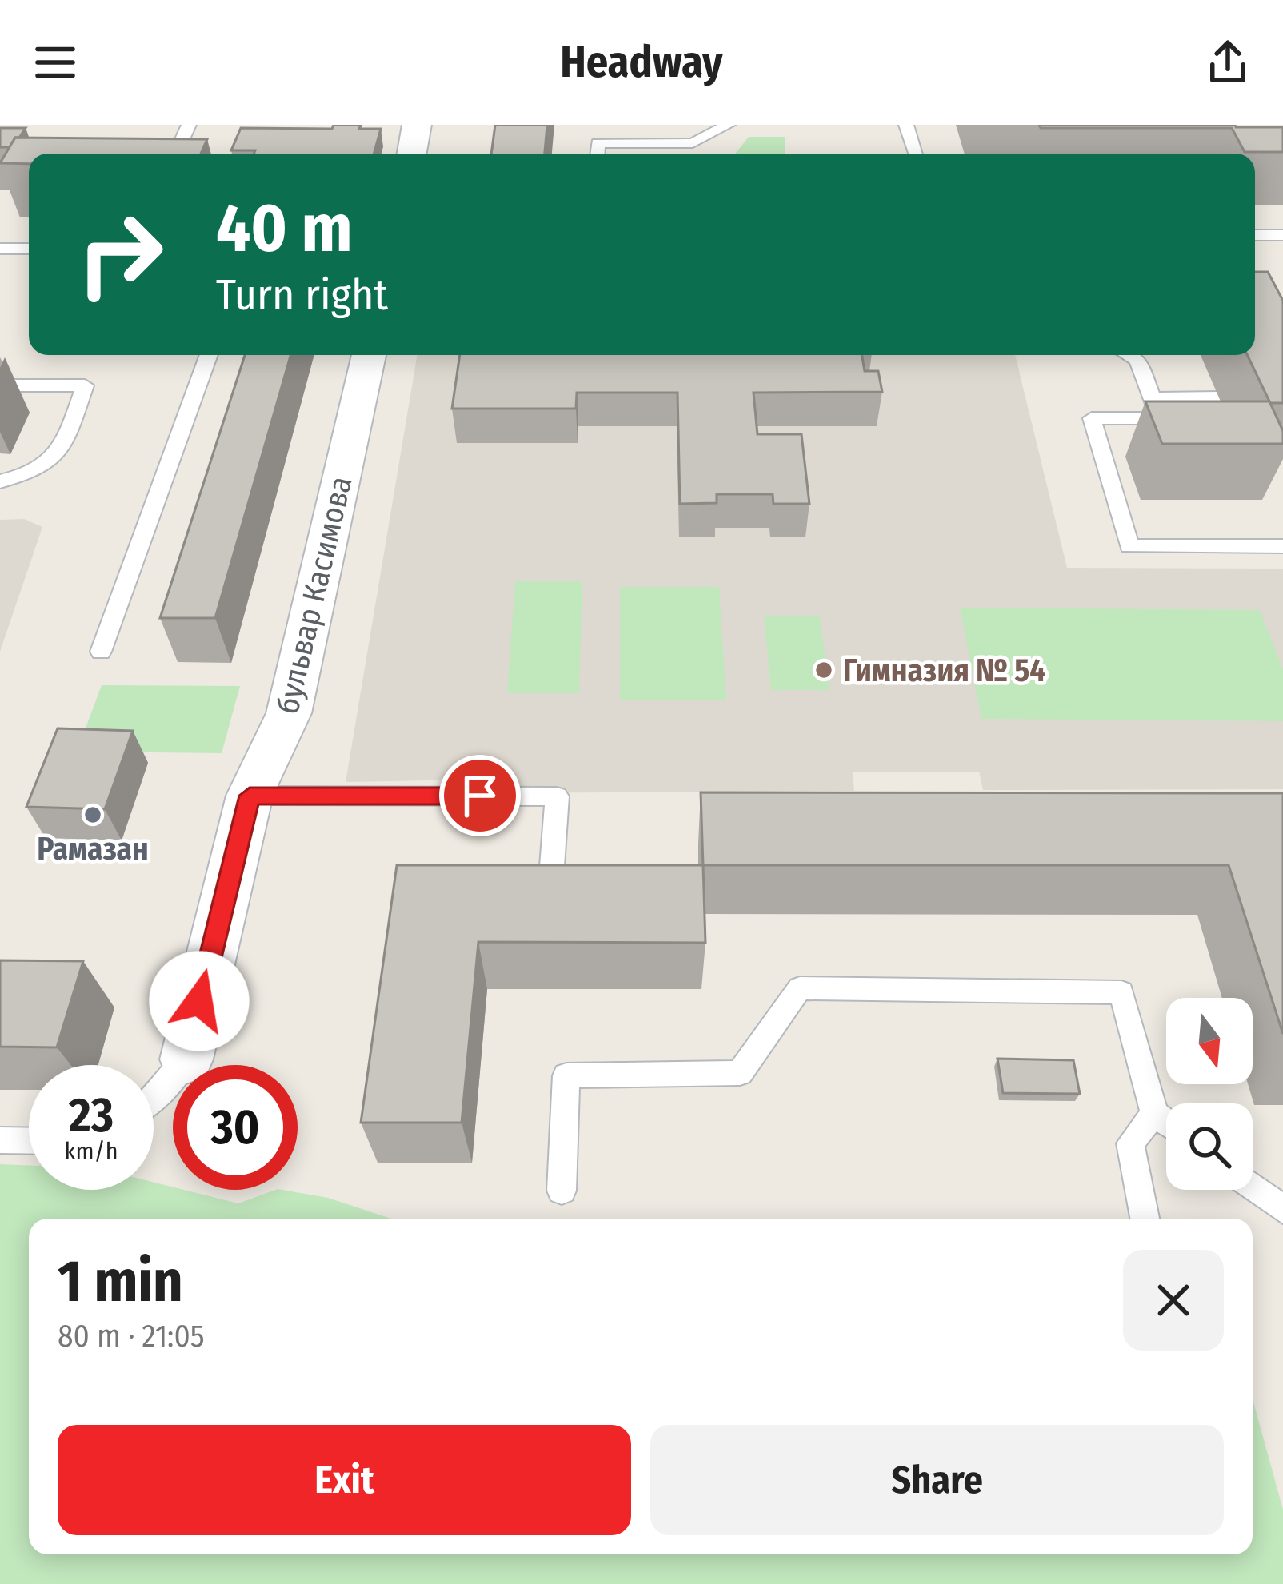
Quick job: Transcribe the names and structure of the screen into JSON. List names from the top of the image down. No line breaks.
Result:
{"streets":{"street":["бульвар Касимова"]},"places":["Гимназия № 54","Рамазан"],"north":"bottom","page":{"header":"Headway","turn":["40 m","Turn right"],"speed":"23 km/h","limit":"30","heading":["1 min","80 m · 21:05"],"buttons":["Exit","Share"]}}
